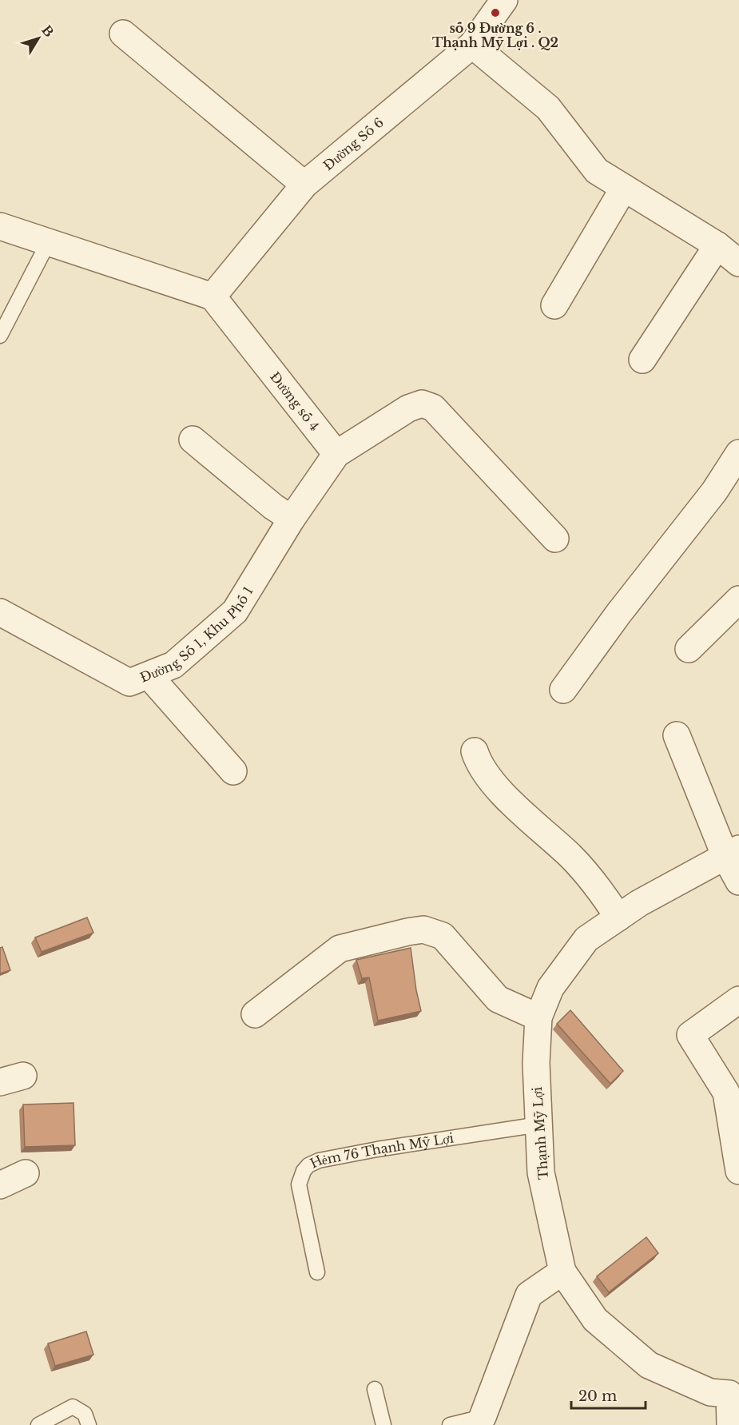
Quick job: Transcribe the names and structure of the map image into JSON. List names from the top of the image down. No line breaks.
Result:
{"streets":{"street":["Đường Số 6","Đường số 4","Đường Số 1, Khu Phố 1","Thạnh Mỹ Lợi"],"lane":["Hẻm 76 Thạnh Mỹ Lợi"]},"crossings":[["Đường Số 6","Đường số 4"],["Đường số 4","Đường Số 1, Khu Phố 1"],["Thạnh Mỹ Lợi","Hẻm 76 Thạnh Mỹ Lợi"]],"places":["số 9 Đường 6 . Thạnh Mỹ Lợi . Q2"],"scale_bar":"20 m","north":"top right"}
